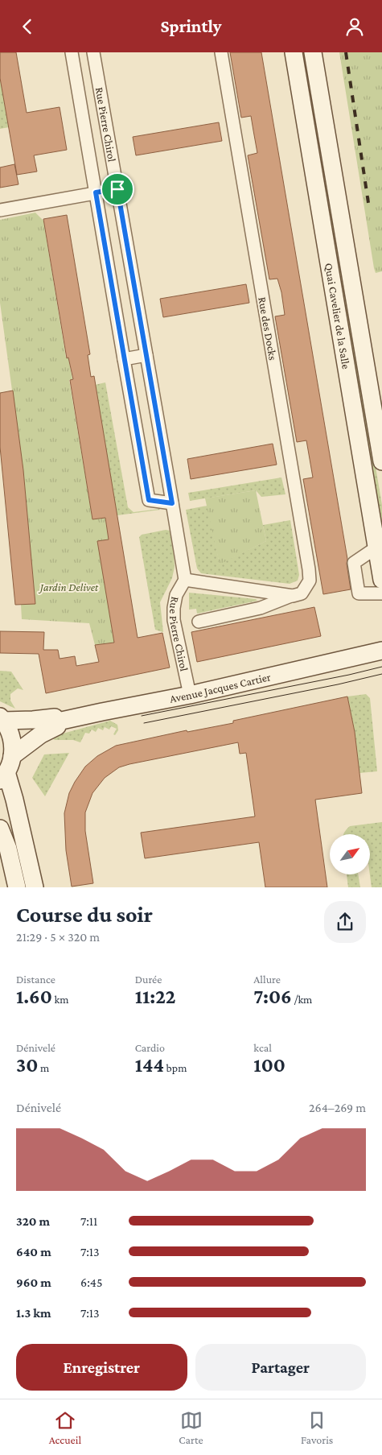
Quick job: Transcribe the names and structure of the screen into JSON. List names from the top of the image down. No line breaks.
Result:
{"streets":{"main road":["Quai Cavelier de la Salle","Avenue Jacques Cartier"],"street":["Rue Pierre Chirol","Rue des Docks"]},"crossings":[["Rue Pierre Chirol","Avenue Jacques Cartier"]],"parks":["Jardin Delivet"],"north":"top right","page":{"header":"Sprintly","heading":["Course du soir","21:29 · 5 × 320 m"],"stats":[["Distance","1.60 km"],["Durée","11:22"],["Allure","7:06 /km"],["Dénivelé","30 m"],["Cardio","144 bpm"],["kcal","100"]],"chart":["Dénivelé","264–269 m"],"list":[{"name":"320 m","note":"7:11"},{"name":"640 m","note":"7:13"},{"name":"960 m","note":"6:45"},{"name":"1.3 km","note":"7:13"}],"buttons":["Enregistrer","Partager"],"tabs":["Accueil","Carte","Favoris"]}}
